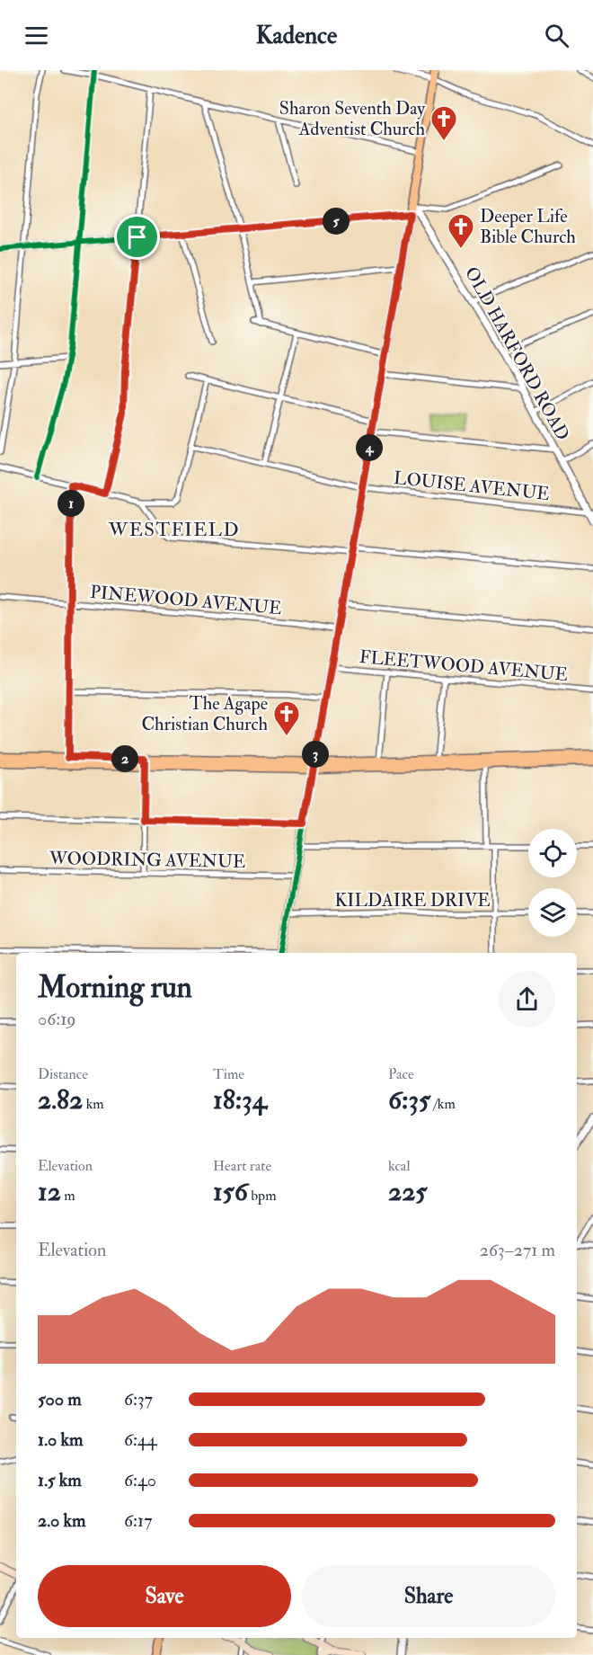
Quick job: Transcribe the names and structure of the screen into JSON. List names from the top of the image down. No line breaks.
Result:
{"streets":{"street":["OLD HARFORD ROAD","LOUISE AVENUE","PINEWOOD AVENUE","FLEETWOOD AVENUE","WOODRING AVENUE","KILDAIRE DRIVE"]},"crossings":[["OLD HARFORD ROAD","LOUISE AVENUE"]],"districts":["WESTFIELD"],"places":{"church":["Sharon Seventh Day Adventist Church","Deeper Life Bible Church","The Agape Christian Church"]},"page":{"header":"Kadence","pins":["5","4","1","3","2"],"heading":["Morning run","06:19"],"stats":[["Distance","2.82 km"],["Time","18:34"],["Pace","6:35 /km"],["Elevation","12 m"],["Heart rate","156 bpm"],["kcal","225"]],"chart":["Elevation","263–271 m"],"list":[{"name":"500 m","note":"6:37"},{"name":"1.0 km","note":"6:44"},{"name":"1.5 km","note":"6:40"},{"name":"2.0 km","note":"6:17"}],"buttons":["Save","Share"]}}
